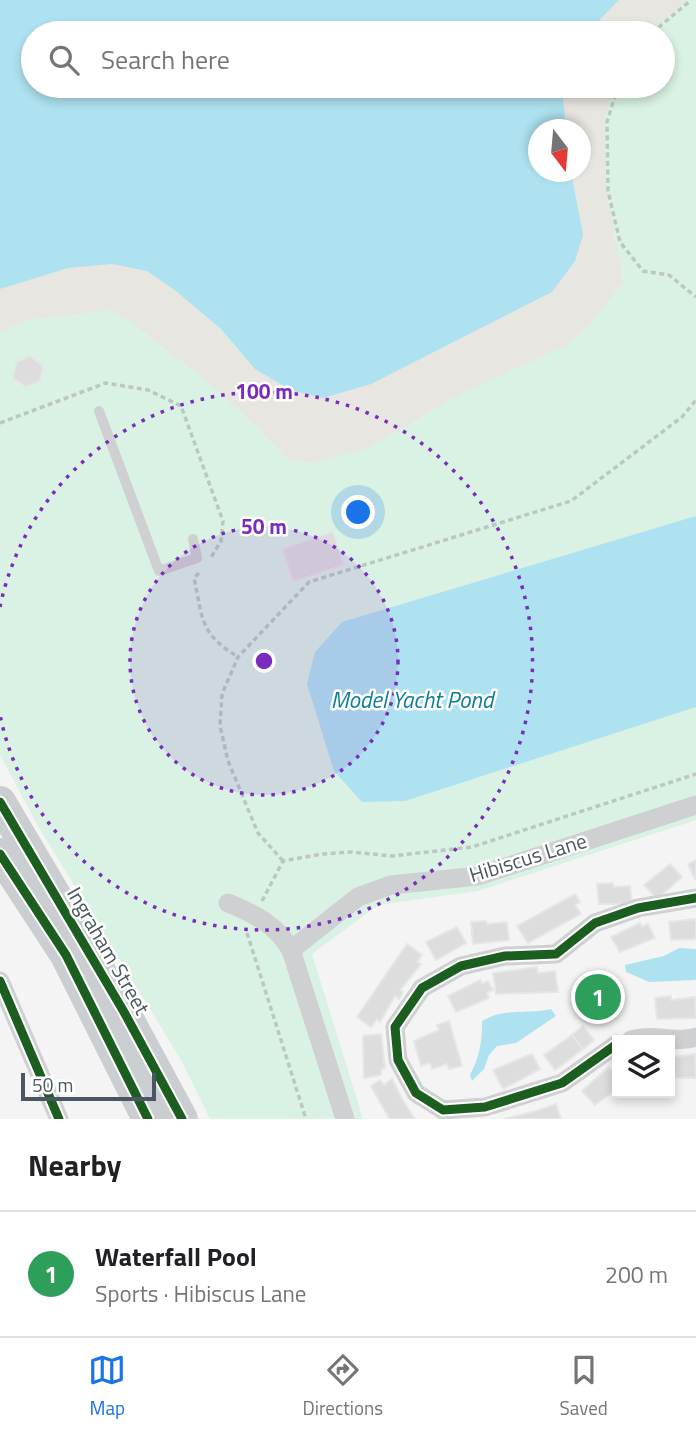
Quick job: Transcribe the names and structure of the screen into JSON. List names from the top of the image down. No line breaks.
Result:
{"streets":{"main road":["Ingraham Street"],"street":["Hibiscus Lane"]},"water":["Model Yacht Pond"],"scale_bar":"50 m","north":"bottom","page":{"search":"Search here","pins":"1","scale":"50 m","heading":"Nearby","list":[{"mark":"1","name":"Waterfall Pool","note":"Sports · Hibiscus Lane","value":"200 m"}],"nav":["Map","Directions","Saved"]},"rings":["100 m","50 m"]}
